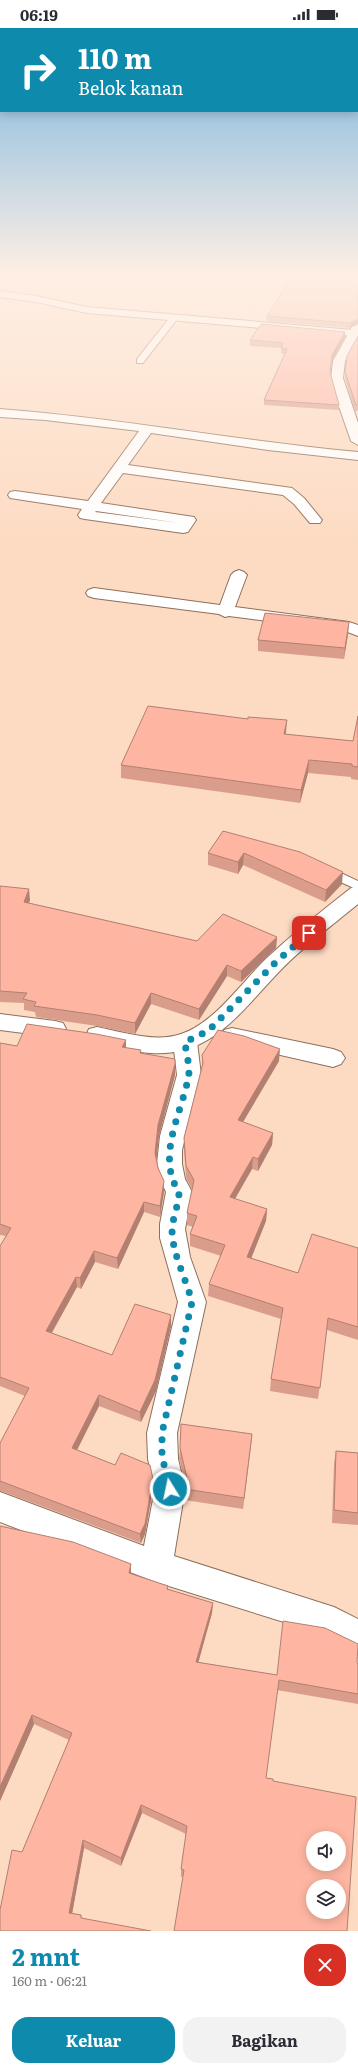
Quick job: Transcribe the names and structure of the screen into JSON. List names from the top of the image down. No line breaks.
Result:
{"page":{"status":"06:19","turn":["110 m","Belok kanan"],"heading":["2 mnt","160 m · 06:21"],"buttons":["Keluar","Bagikan"]}}
